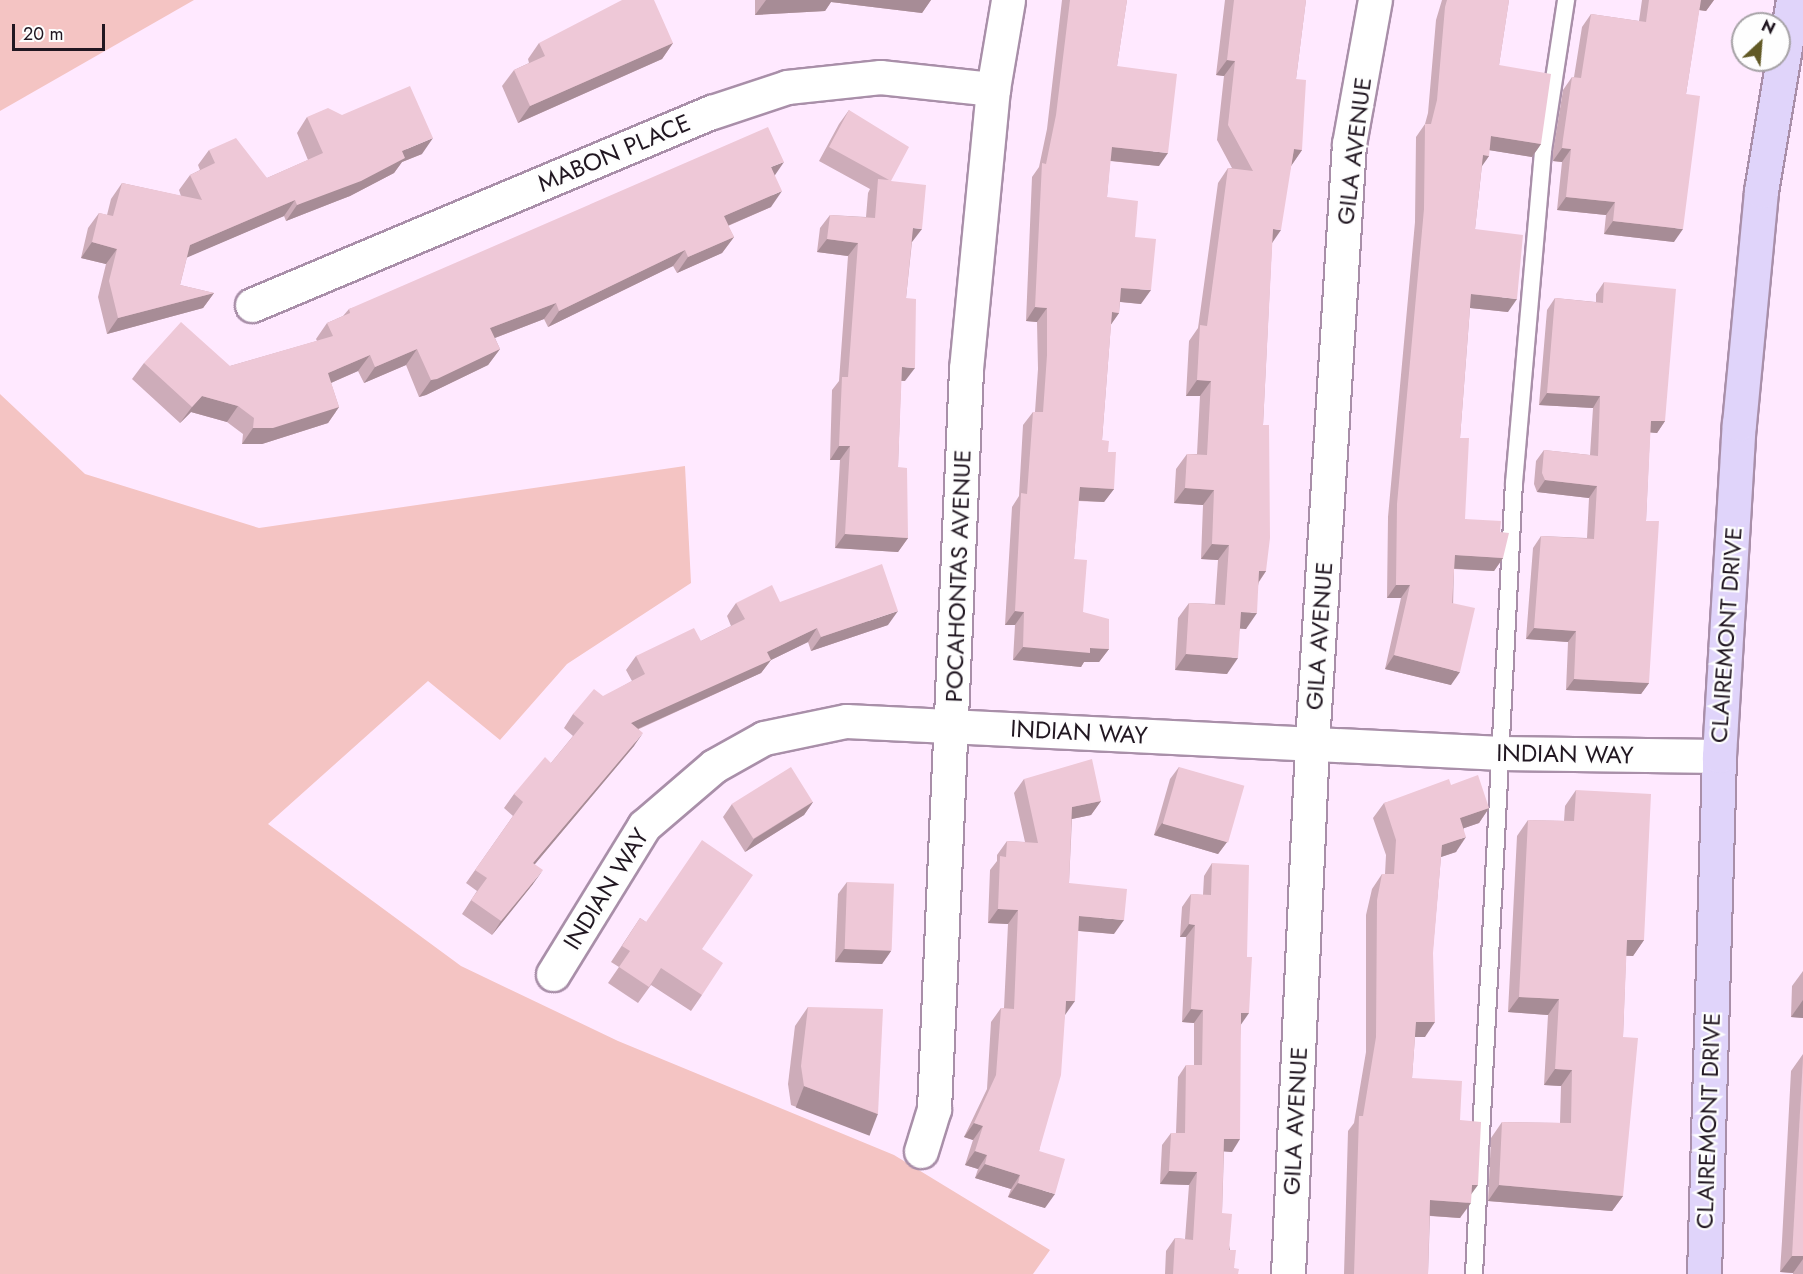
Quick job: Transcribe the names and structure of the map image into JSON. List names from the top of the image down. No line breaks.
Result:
{"streets":{"main road":["CLAIREMONT DRIVE"],"street":["GILA AVENUE","MABON PLACE","POCAHONTAS AVENUE","INDIAN WAY"]},"crossings":[["GILA AVENUE","INDIAN WAY"],["MABON PLACE","POCAHONTAS AVENUE"],["POCAHONTAS AVENUE","INDIAN WAY"],["CLAIREMONT DRIVE","INDIAN WAY"]],"scale_bar":"20 m","north":"top right"}
